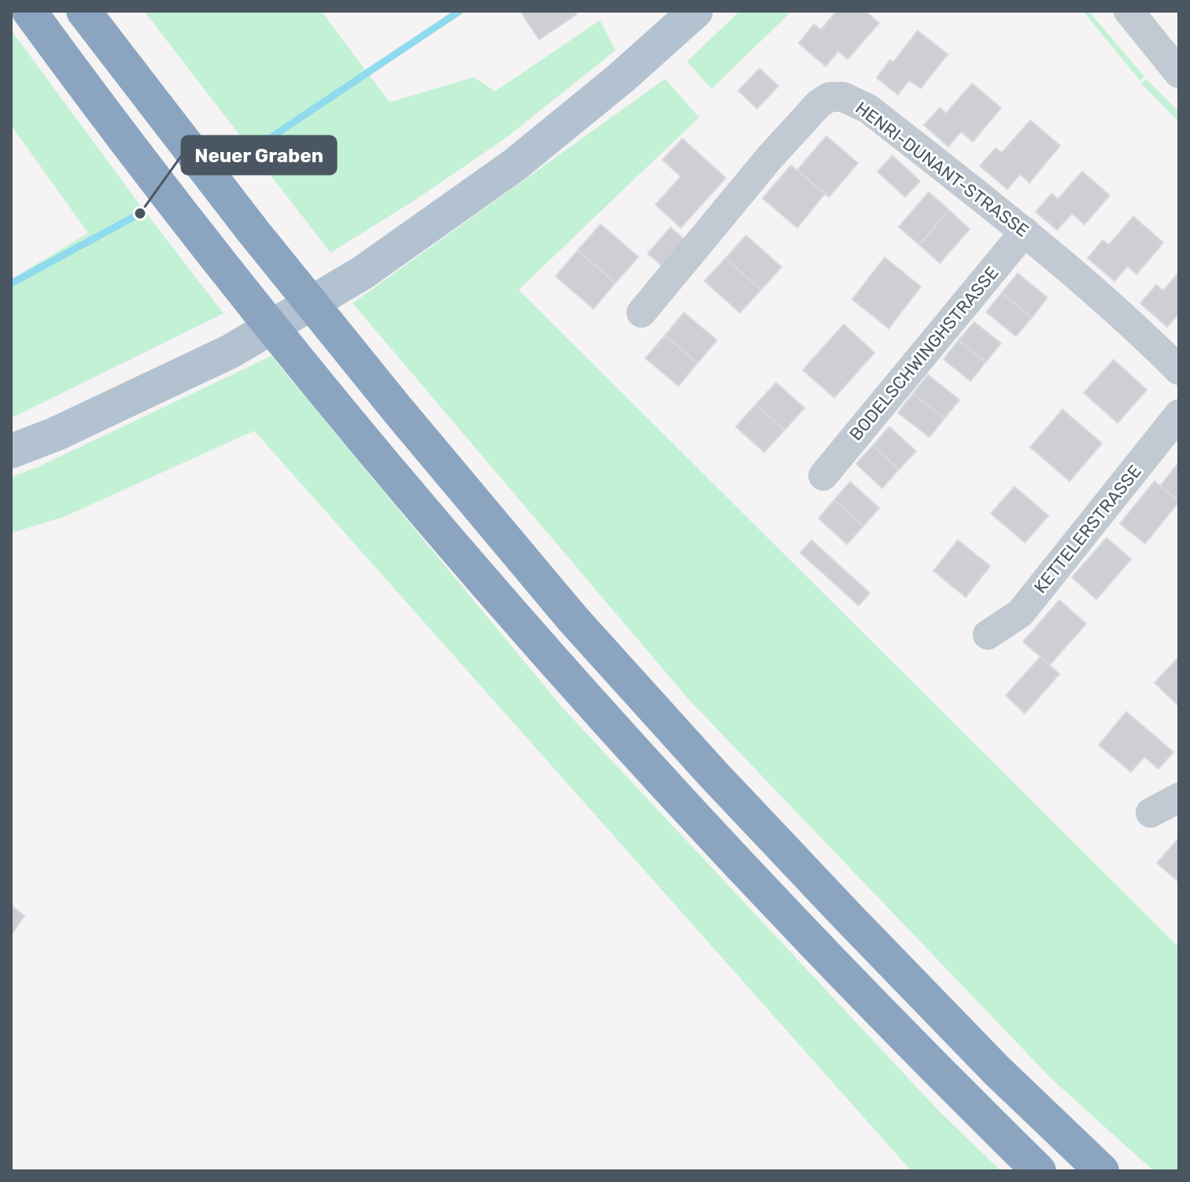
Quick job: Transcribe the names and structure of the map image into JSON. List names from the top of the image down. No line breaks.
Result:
{"streets":{"street":["HENRI-DUNANT-STRASSE","BODELSCHWINGHSTRASSE","KETTELERSTRASSE"]},"crossings":[["HENRI-DUNANT-STRASSE","BODELSCHWINGHSTRASSE"]],"places":["Neuer Graben"]}
